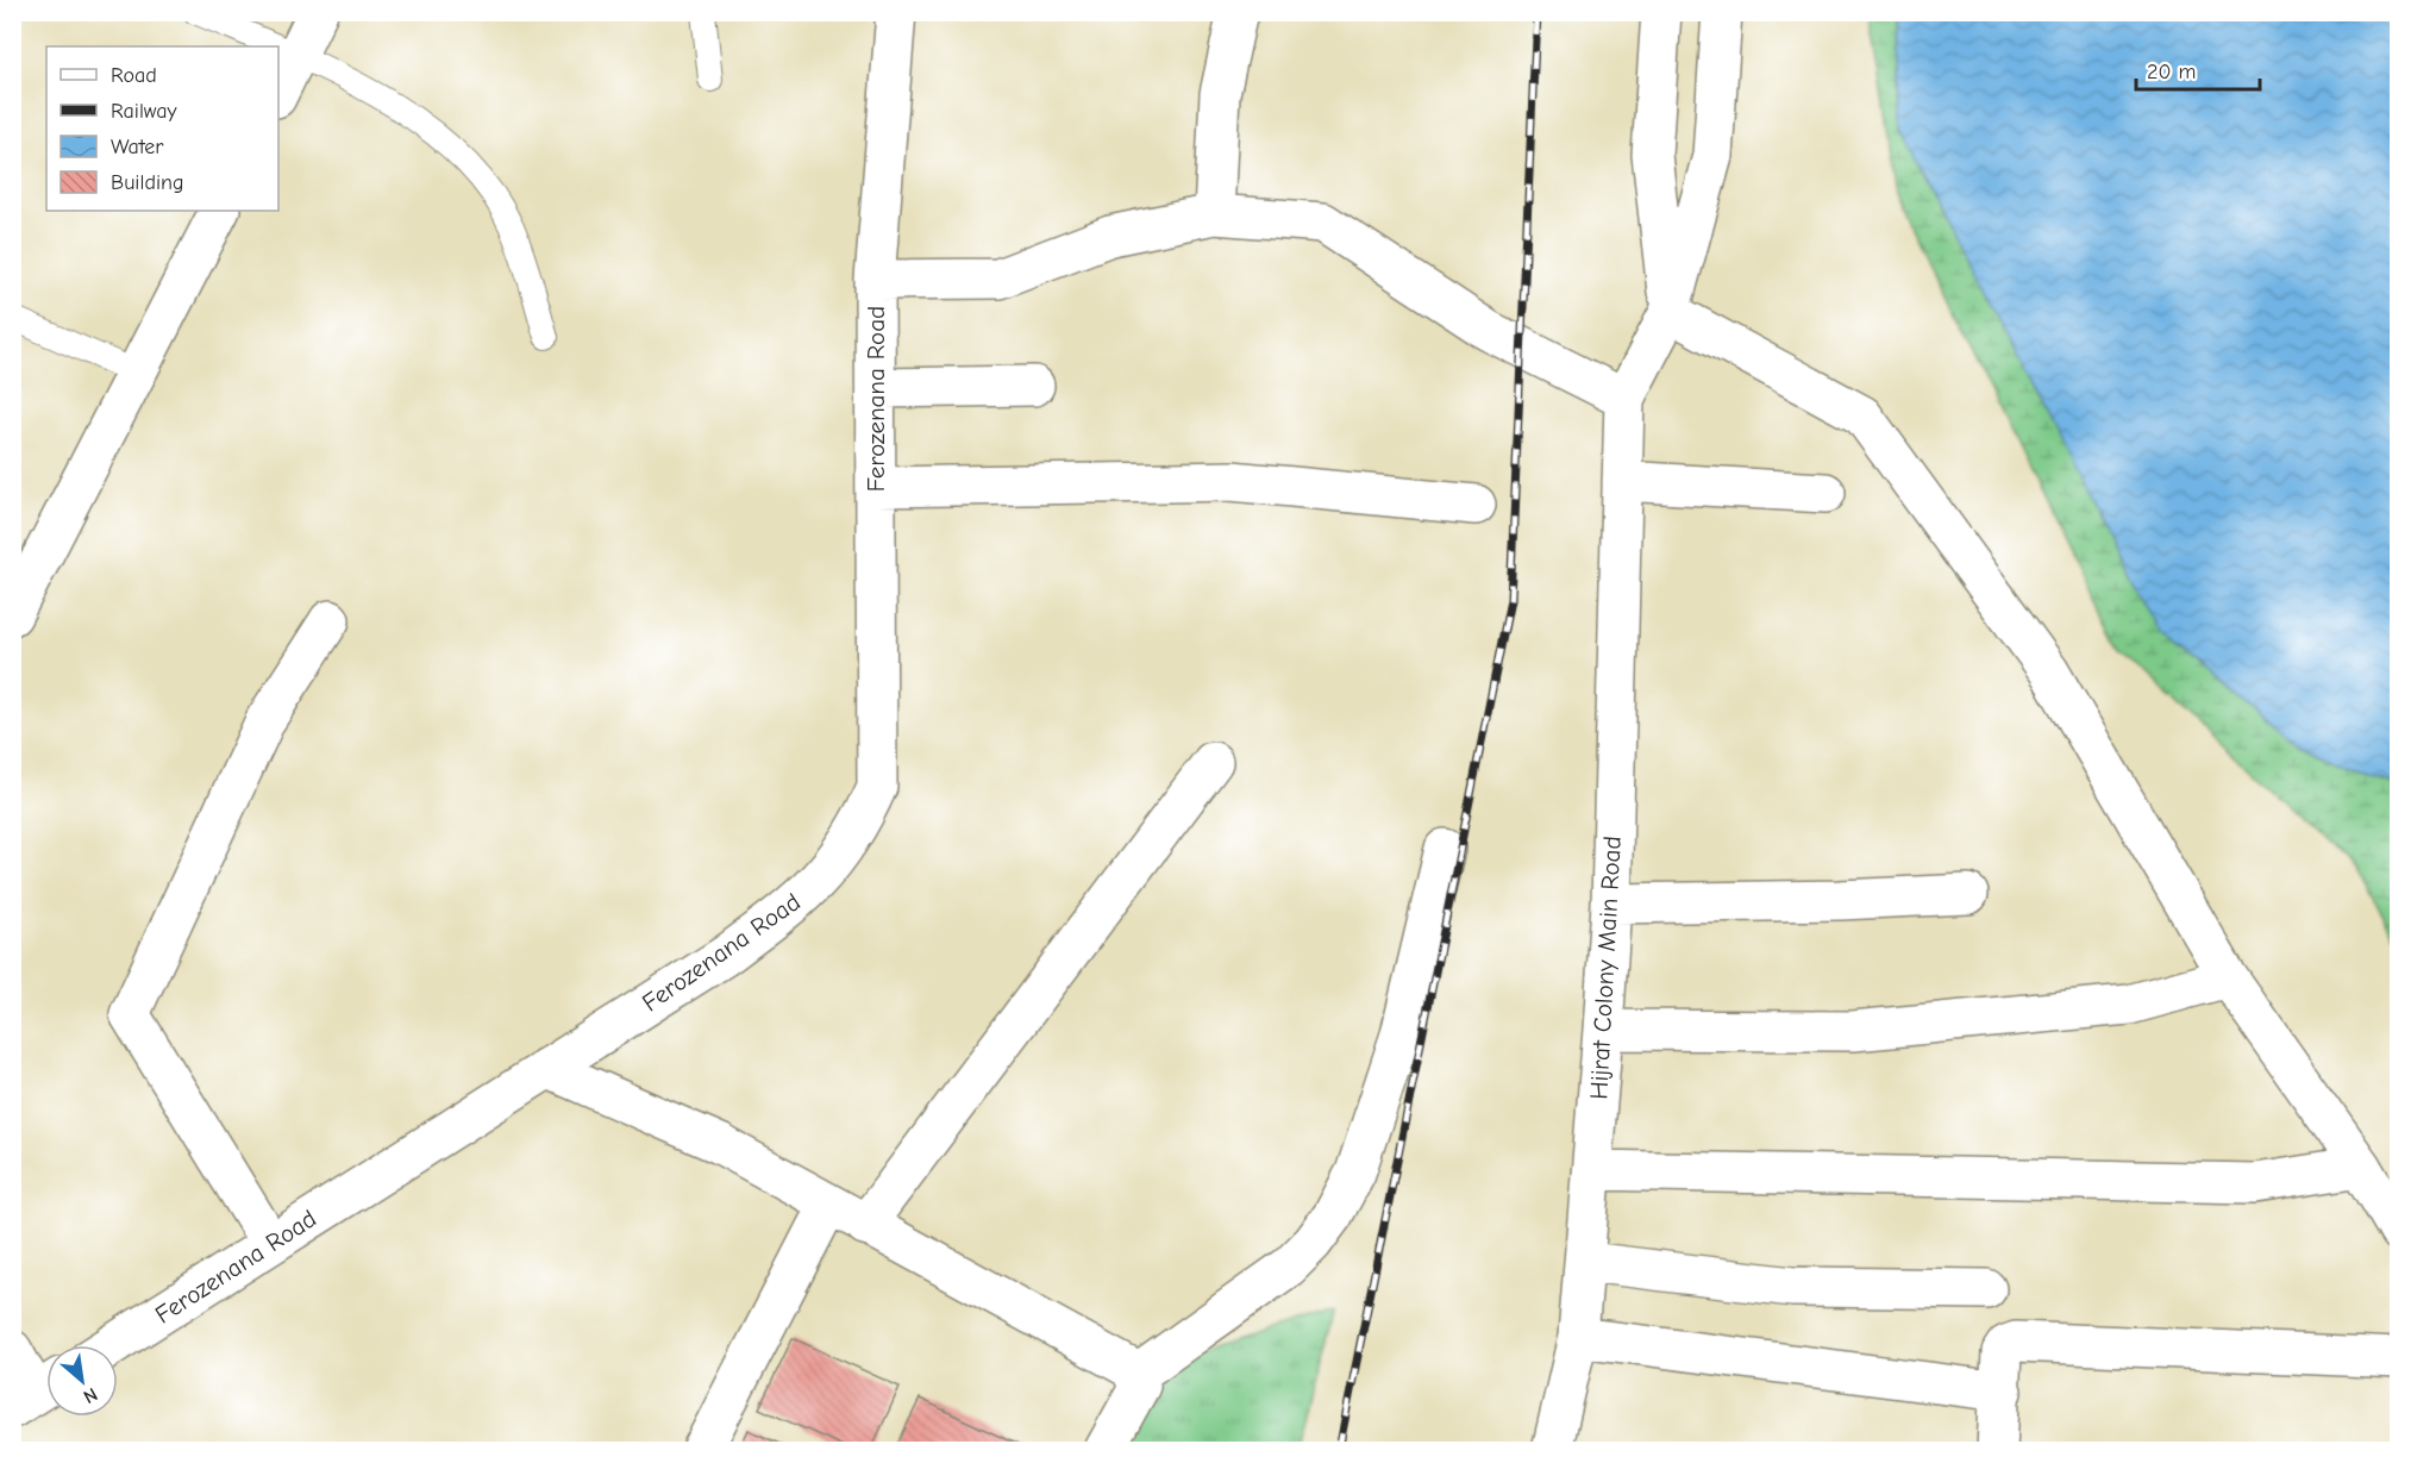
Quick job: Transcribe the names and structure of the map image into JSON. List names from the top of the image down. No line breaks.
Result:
{"streets":{"street":["Ferozenana Road","Hijrat Colony Main Road"]},"legend":["Road","Railway","Water","Building"],"scale_bar":"20 m","north":"bottom right"}
